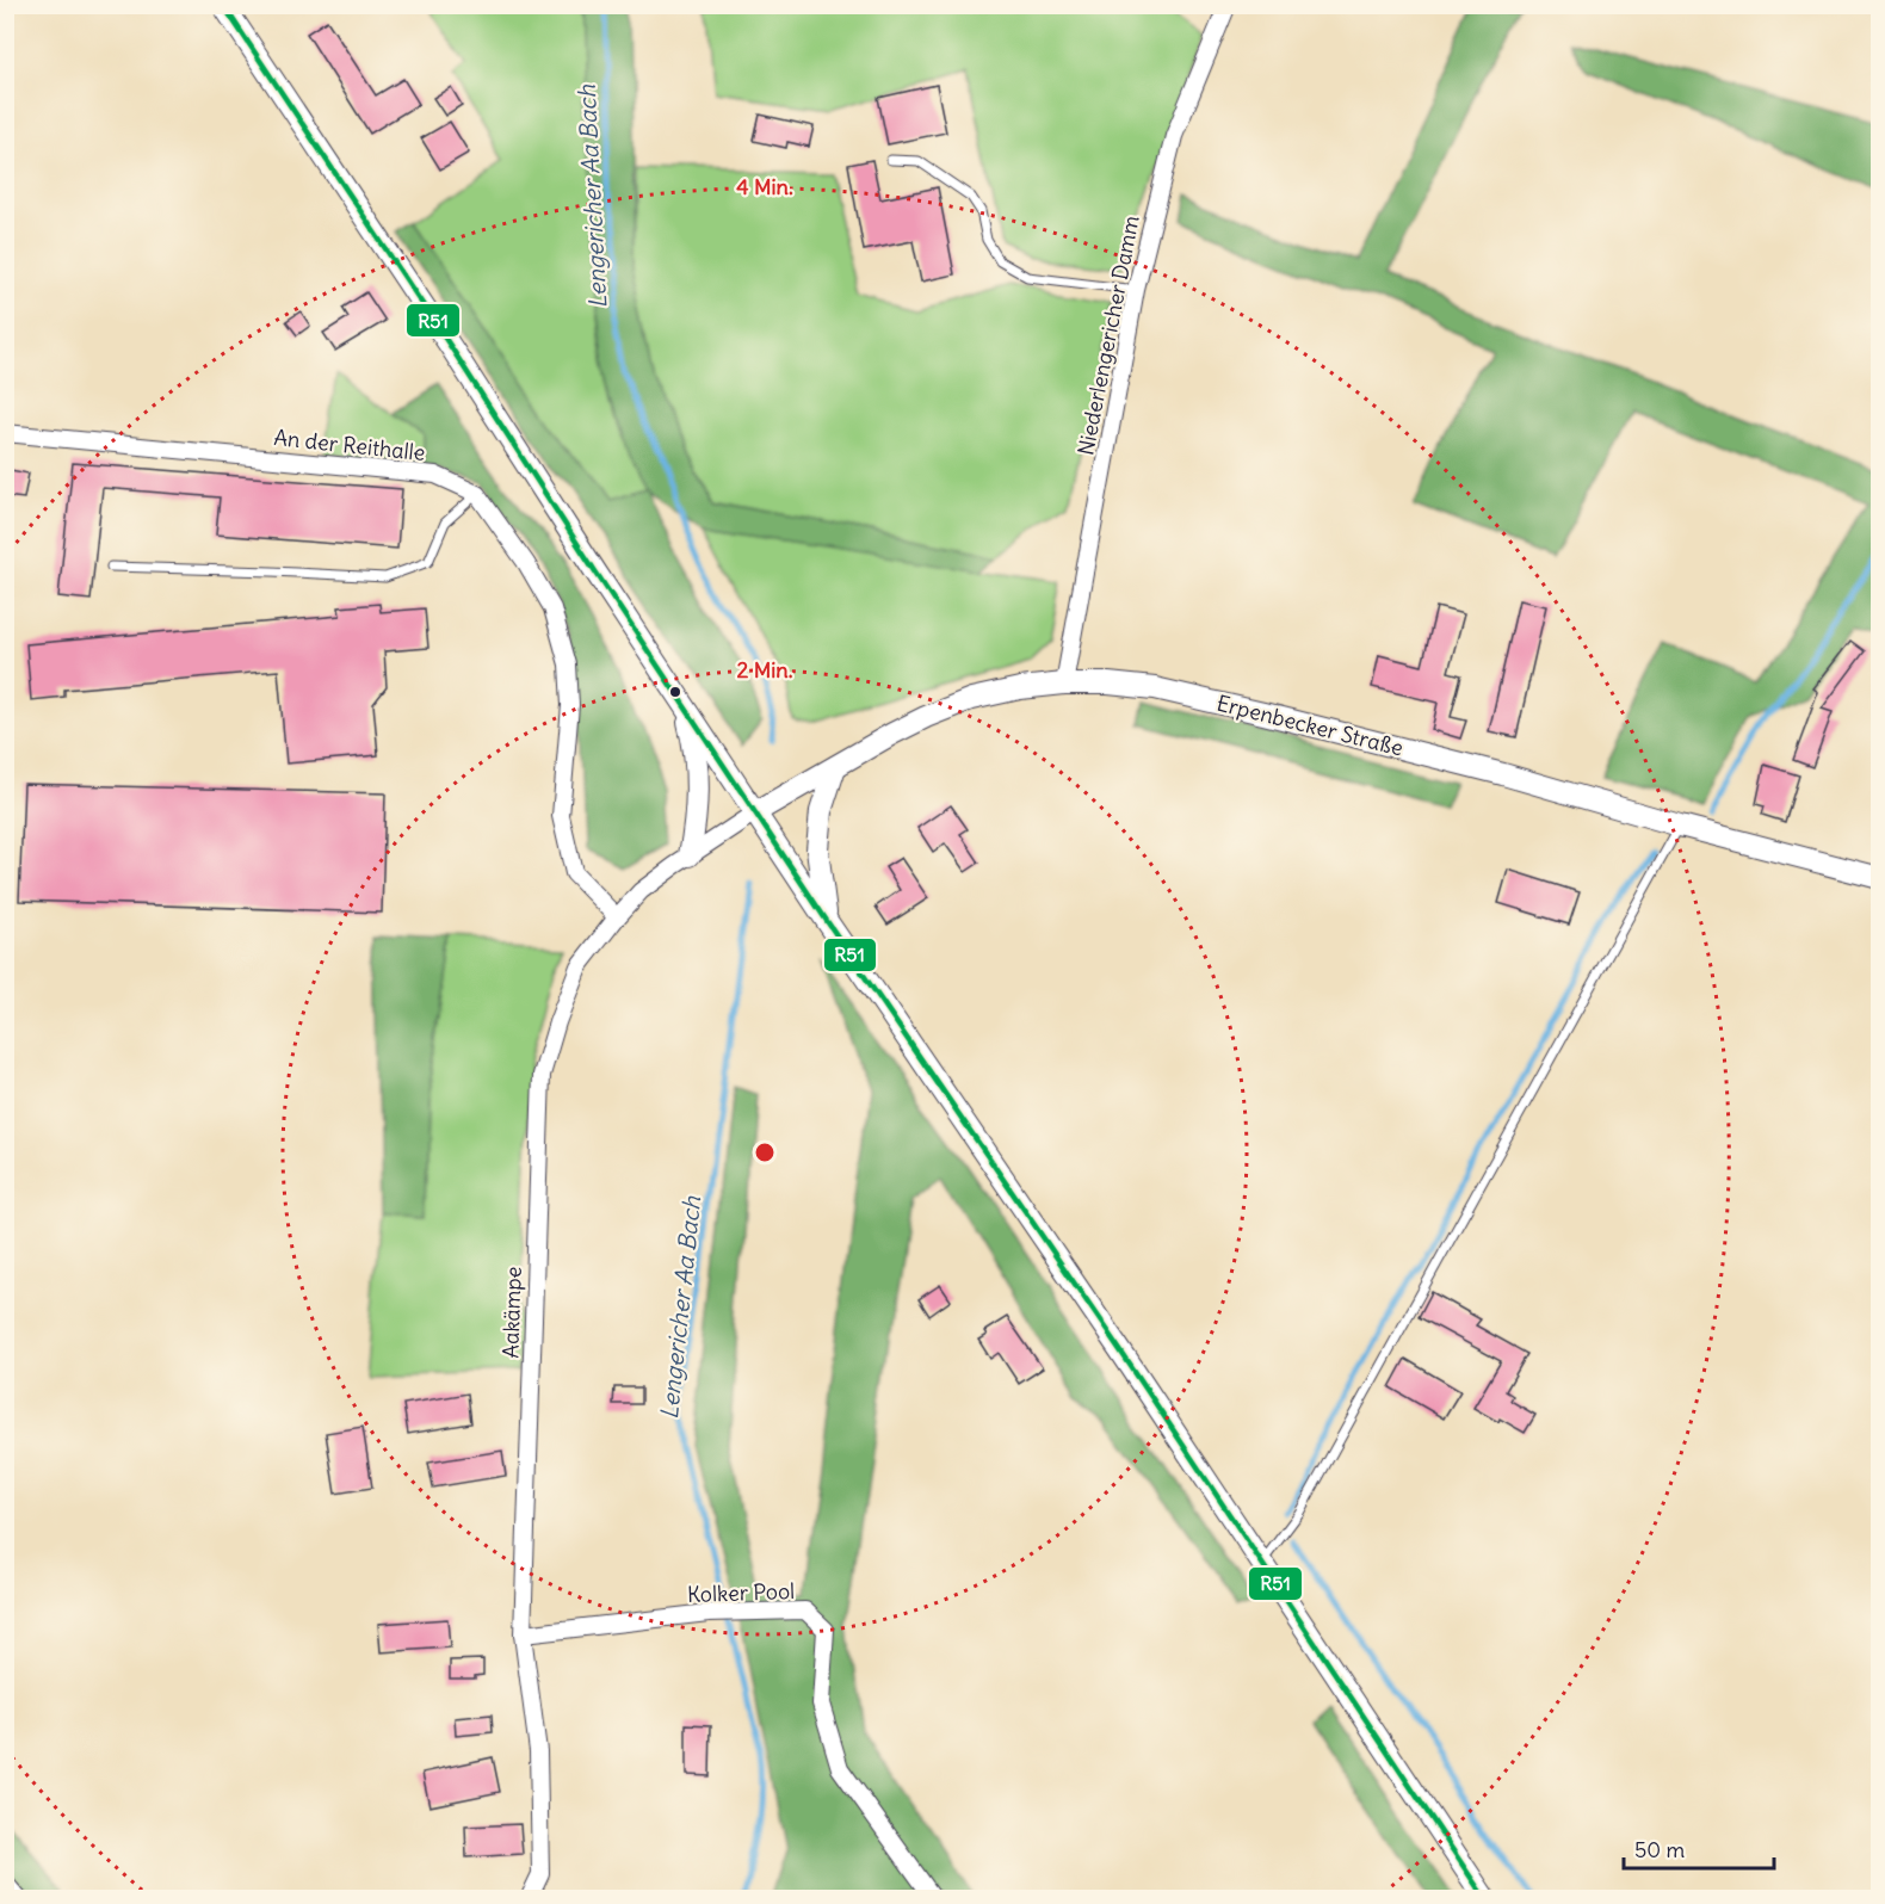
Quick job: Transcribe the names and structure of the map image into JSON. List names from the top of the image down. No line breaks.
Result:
{"streets":{"main road":["Erpenbecker Straße"],"street":["Niederlengericher Damm","An der Reithalle","Aakämpe","Kolker Pool"]},"crossings":[["Niederlengericher Damm","Erpenbecker Straße"],["Erpenbecker Straße","Aakämpe"],["Aakämpe","Kolker Pool"]],"water":["Lengericher Aa Bach"],"lines":["transit line R51"],"scale_bar":"50 m","rings":["4 Min.","2 Min."]}
